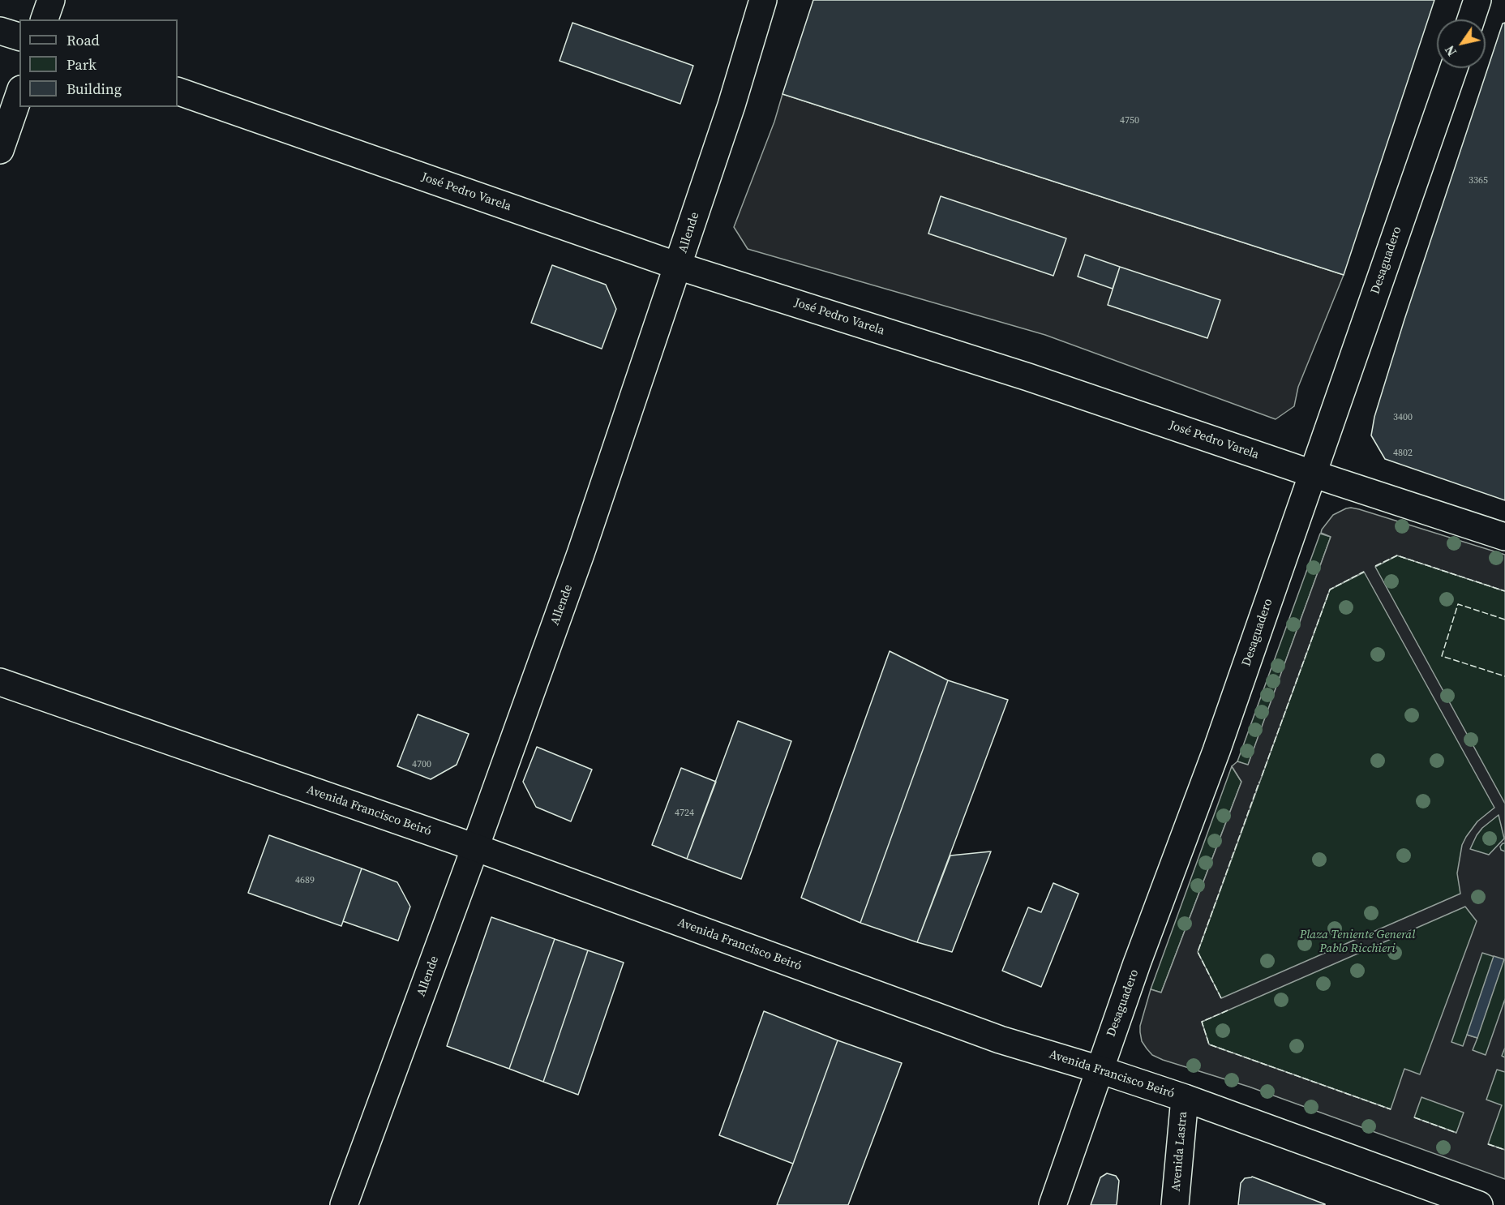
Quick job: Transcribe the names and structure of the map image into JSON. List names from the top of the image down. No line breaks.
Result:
{"streets":{"street":["José Pedro Varela","Allende","Desaguadero","Avenida Francisco Beiró","Avenida Lastra"]},"crossings":[["José Pedro Varela","Allende"],["José Pedro Varela","Desaguadero"],["Allende","Avenida Francisco Beiró"],["Desaguadero","Avenida Francisco Beiró"],["Avenida Francisco Beiró","Avenida Lastra"]],"parks":["Plaza Teniente General Pablo Ricchieri"],"house_numbers":["4750","3365","3400","4802","4700","4724","4689"],"legend":["Road","Park","Building"],"north":"bottom left"}
